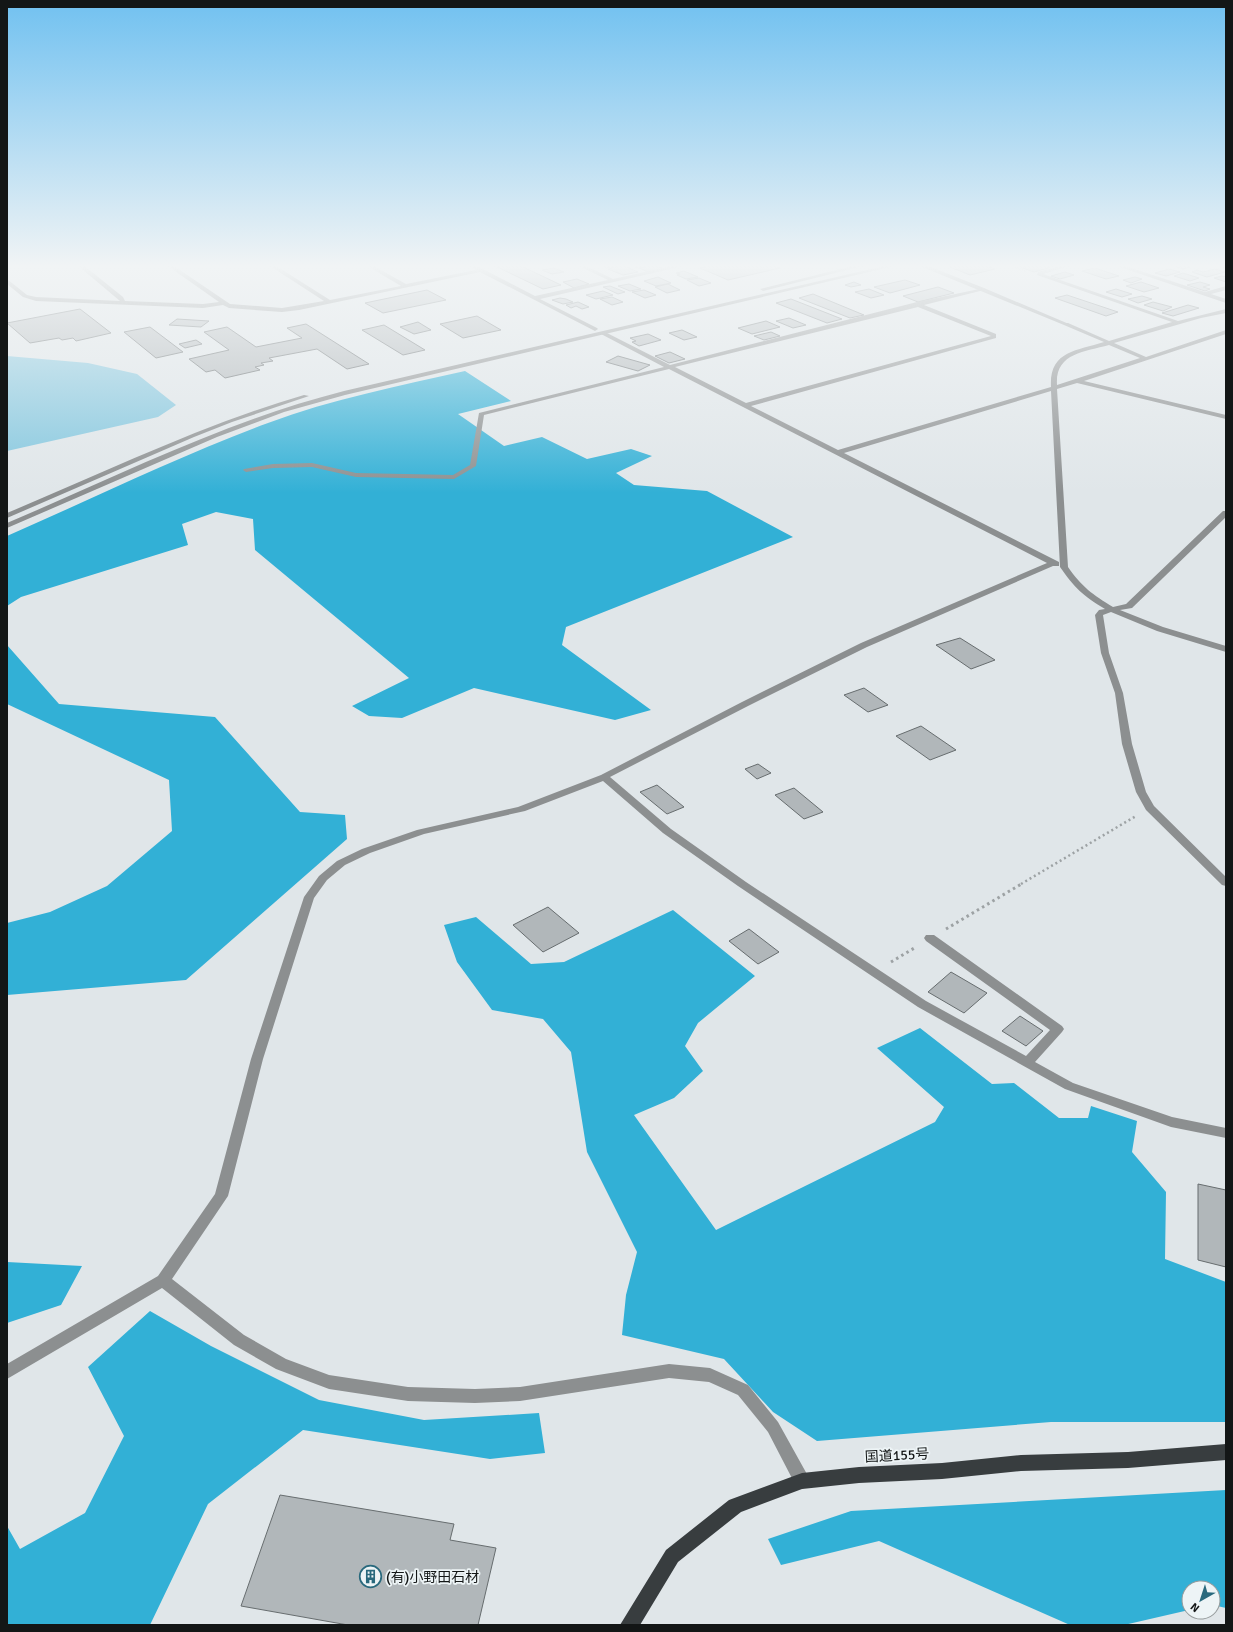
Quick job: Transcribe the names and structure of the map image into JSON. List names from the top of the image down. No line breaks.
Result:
{"streets":{"highway":["国道155号"]},"places":{"building":["(有)小野田石材"]},"north":"bottom left"}
